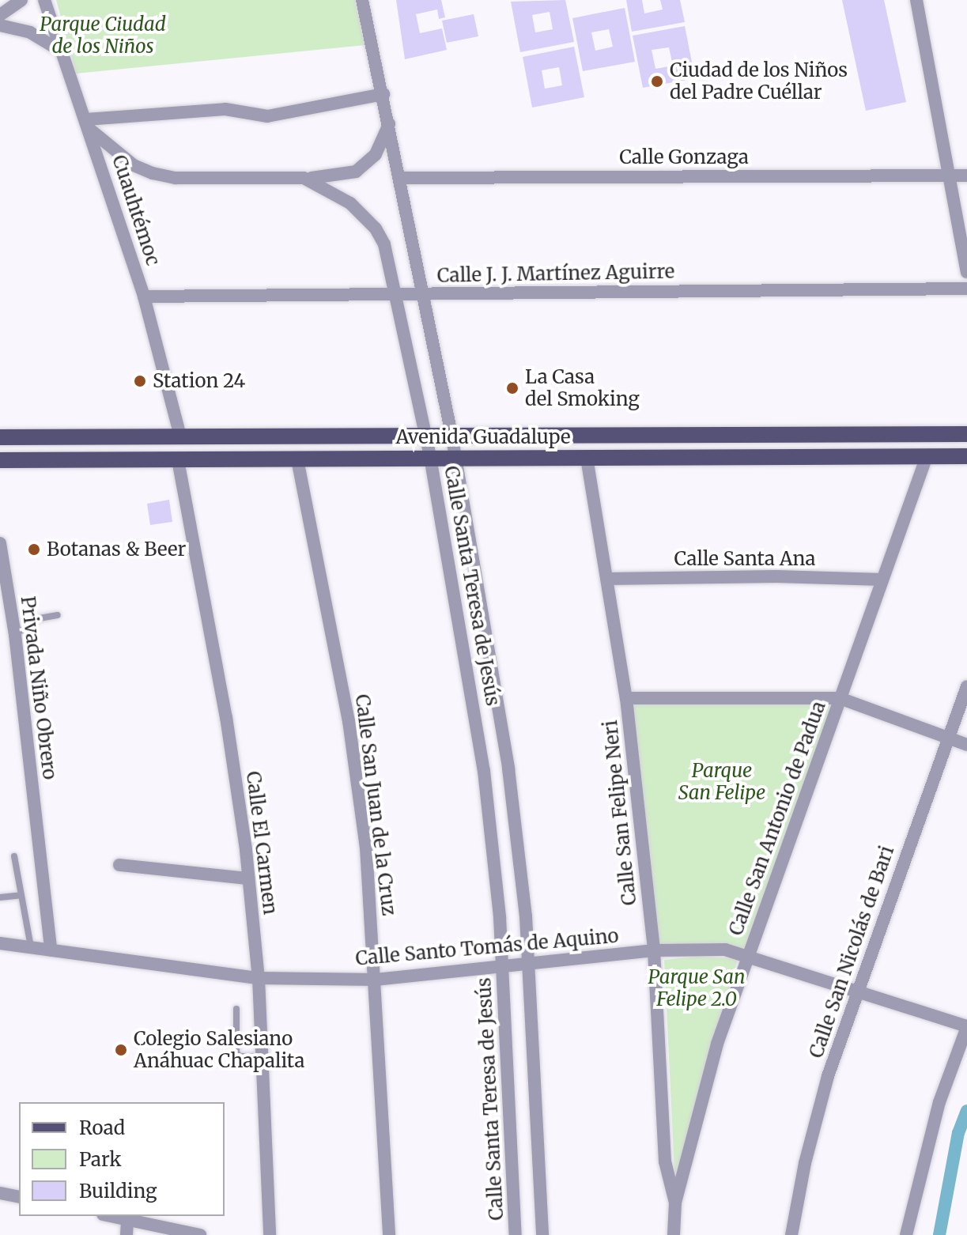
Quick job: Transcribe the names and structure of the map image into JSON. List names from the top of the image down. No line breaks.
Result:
{"streets":{"main road":["Avenida Guadalupe"],"street":["Calle Gonzaga","Cuauhtémoc","Calle J. J. Martínez Aguirre","Calle Santa Ana","Calle Santa Teresa de Jesús","Privada Niño Obrero","Calle San Juan de la Cruz","Calle San Felipe Neri","Calle San Antonio de Padua","Calle El Carmen","Calle Santo Tomás de Aquino","Calle San Nicolás de Bari"]},"crossings":[["Calle Gonzaga","Calle Santa Teresa de Jesús"],["Cuauhtémoc","Calle J. J. Martínez Aguirre"],["Cuauhtémoc","Avenida Guadalupe"],["Cuauhtémoc","Calle Santa Teresa de Jesús"],["Calle J. J. Martínez Aguirre","Calle Santa Teresa de Jesús"],["Avenida Guadalupe","Calle Santa Teresa de Jesús"],["Avenida Guadalupe","Calle San Juan de la Cruz"],["Avenida Guadalupe","Calle San Felipe Neri"],["Avenida Guadalupe","Calle San Antonio de Padua"],["Avenida Guadalupe","Calle El Carmen"],["Calle Santa Ana","Calle San Felipe Neri"],["Calle Santa Ana","Calle San Antonio de Padua"],["Calle Santa Teresa de Jesús","Calle Santo Tomás de Aquino"],["Privada Niño Obrero","Calle Santo Tomás de Aquino"],["Calle San Juan de la Cruz","Calle Santo Tomás de Aquino"],["Calle San Felipe Neri","Calle San Antonio de Padua"],["Calle San Felipe Neri","Calle Santo Tomás de Aquino"],["Calle San Antonio de Padua","Calle Santo Tomás de Aquino"],["Calle El Carmen","Calle Santo Tomás de Aquino"],["Calle Santo Tomás de Aquino","Calle San Nicolás de Bari"]],"parks":["Parque Ciudad de los Niños","Parque San Felipe","Parque San Felipe 2.0"],"places":["Ciudad de los Niños del Padre Cuéllar","Station 24","La Casa del Smoking","Botanas & Beer","Colegio Salesiano Anáhuac Chapalita"],"legend":["Road","Park","Building"]}
